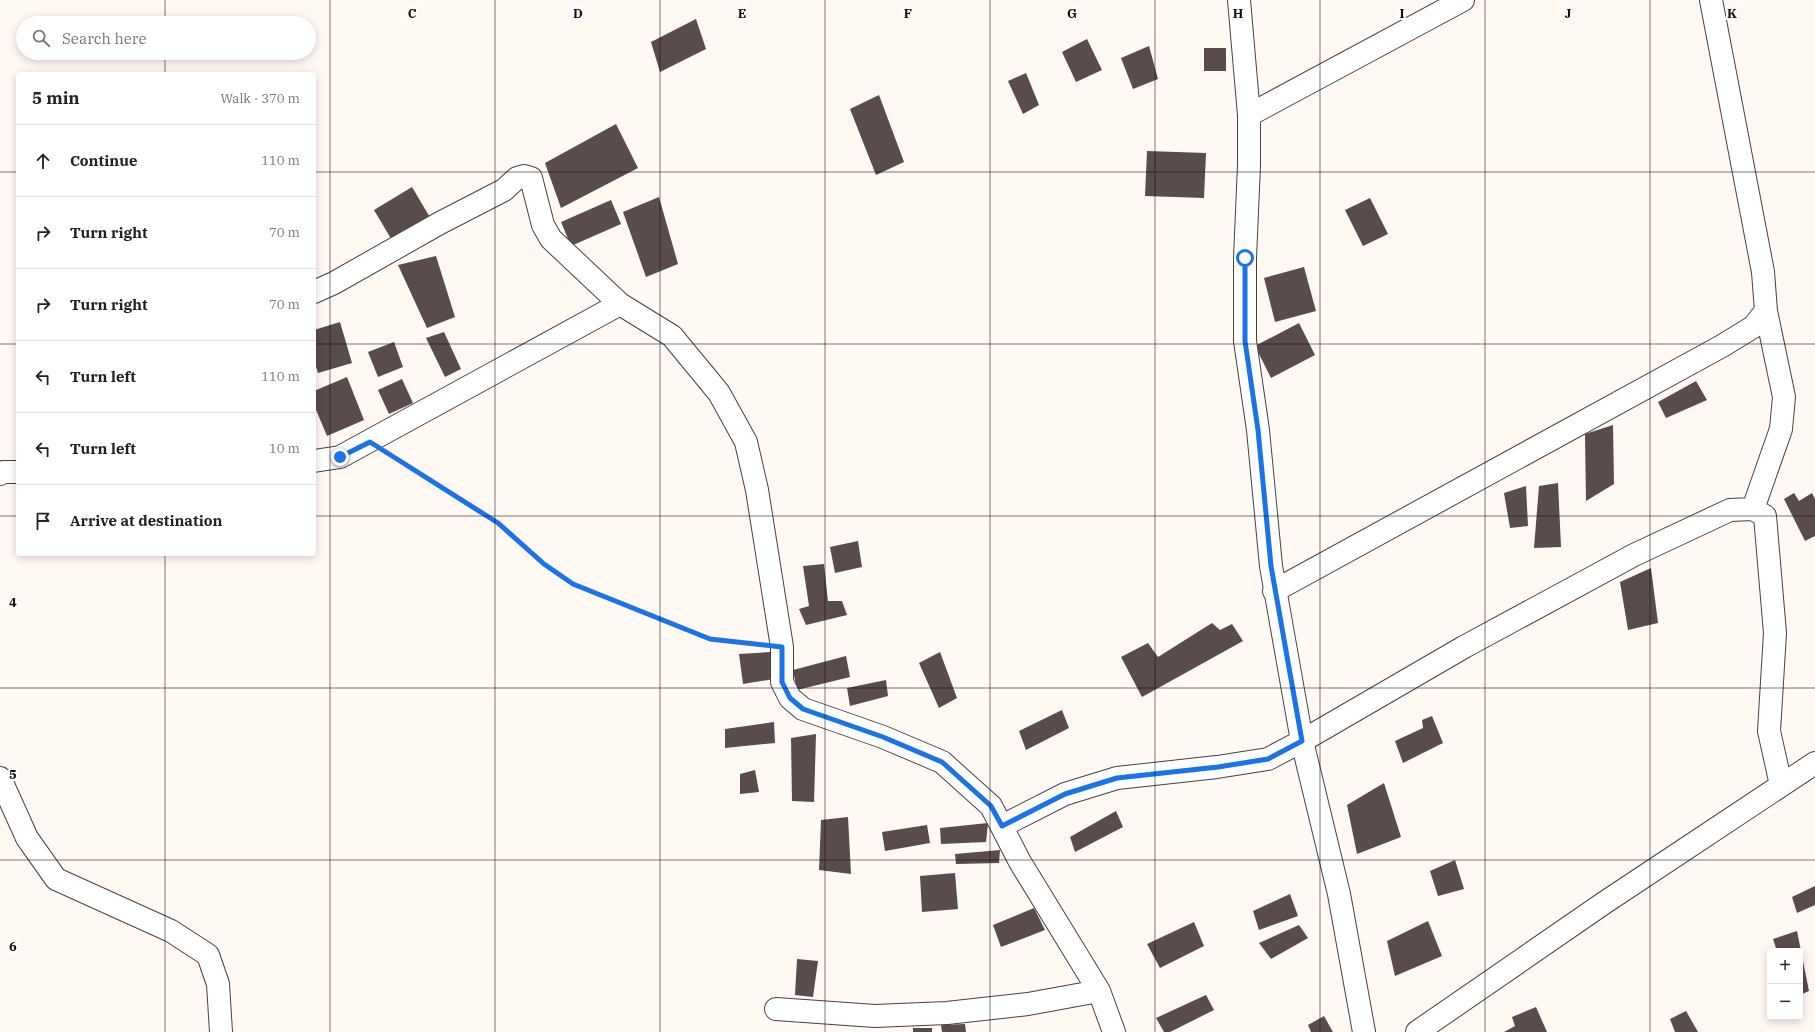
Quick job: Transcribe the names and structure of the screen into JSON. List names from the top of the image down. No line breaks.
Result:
{"page":{"search":"Search here","heading":["5 min","Walk · 370 m"],"list":[["Continue","110 m"],["Turn right","70 m"],["Turn right","70 m"],["Turn left","110 m"],["Turn left","10 m"],"Arrive at destination"],"map_buttons":["+","−"]},"grid":{"columns":["C","D","E","F","G","H","I","J","K"],"rows":["4","5","6"]}}
